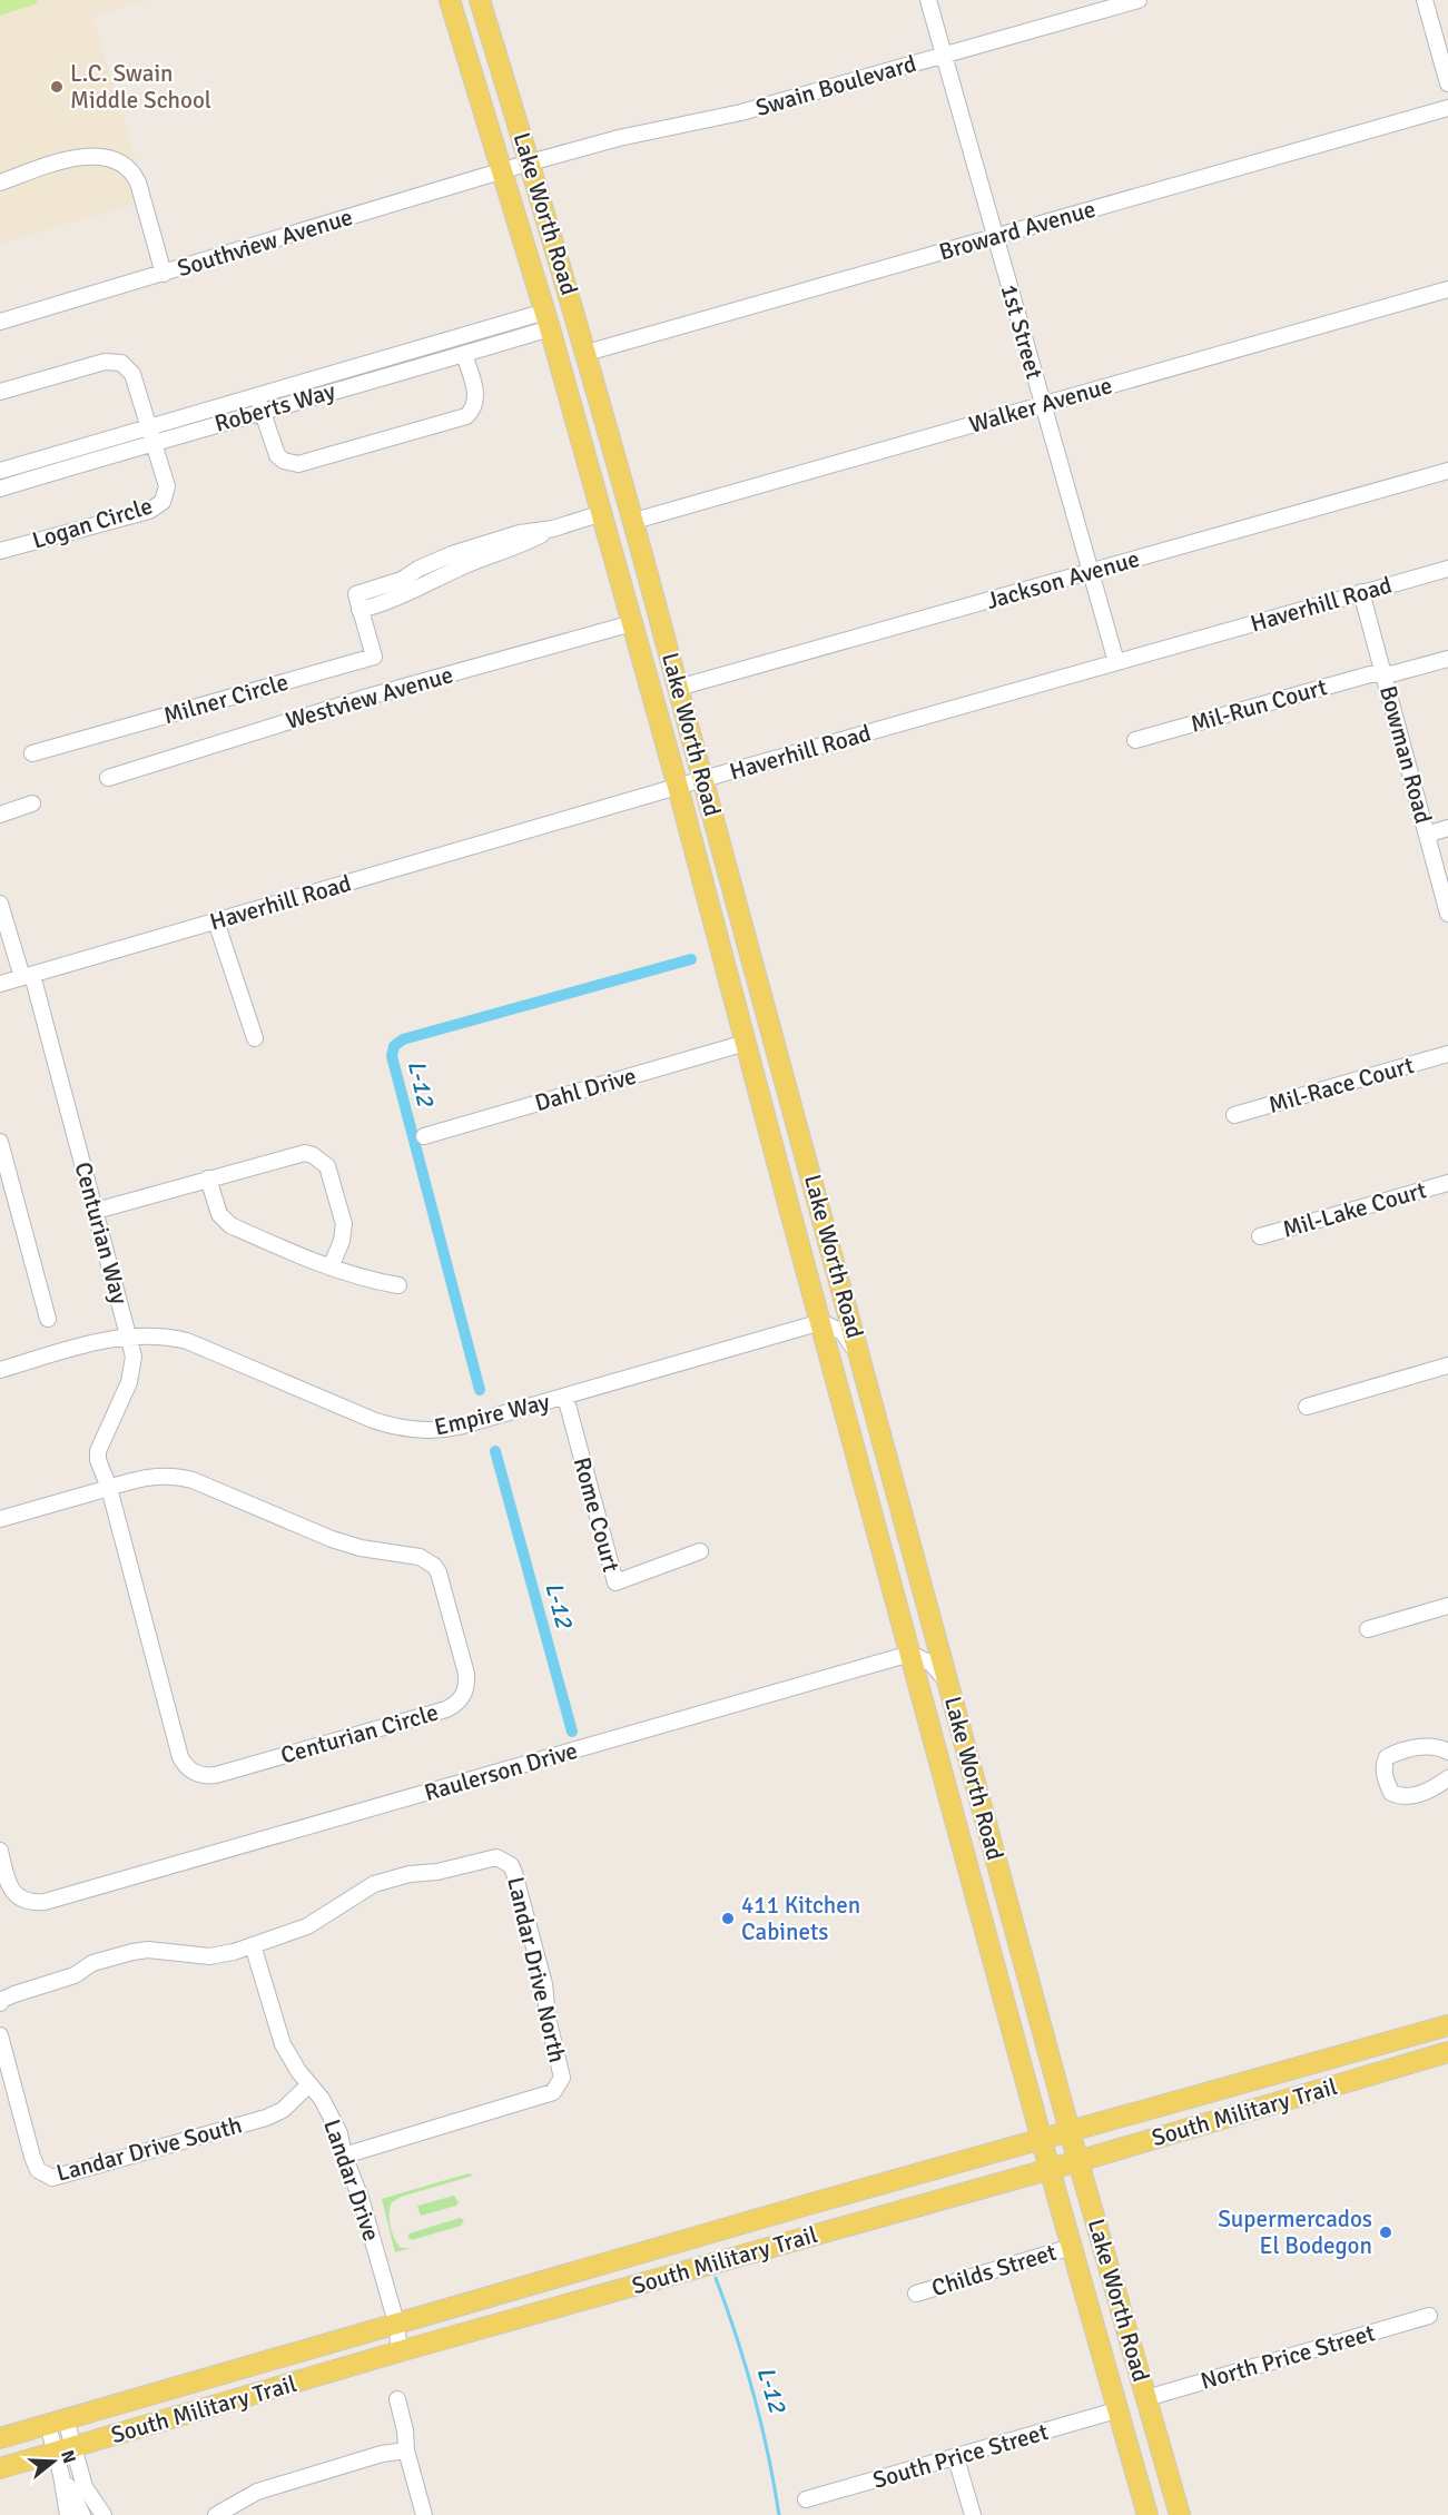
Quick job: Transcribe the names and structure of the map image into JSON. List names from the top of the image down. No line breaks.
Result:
{"streets":{"main road":["Lake Worth Road","South Military Trail"],"street":["Swain Boulevard","Broward Avenue","Southview Avenue","1st Street","Walker Avenue","Roberts Way","Logan Circle","Jackson Avenue","Haverhill Road","Westview Avenue","Milner Circle","Mil-Run Court","Bowman Road","Mil-Race Court","Dahl Drive","Mil-Lake Court","Centurian Way","Empire Way","Rome Court","Centurian Circle","Raulerson Drive","Landar Drive North","Landar Drive South","Landar Drive","Childs Street","North Price Street","South Price Street"]},"crossings":[["Swain Boulevard","Lake Worth Road"],["Swain Boulevard","Southview Avenue"],["Swain Boulevard","1st Street"],["Lake Worth Road","Broward Avenue"],["Lake Worth Road","Southview Avenue"],["Lake Worth Road","Walker Avenue"],["Lake Worth Road","Roberts Way"],["Lake Worth Road","Jackson Avenue"],["Lake Worth Road","Haverhill Road"],["Lake Worth Road","Westview Avenue"],["Lake Worth Road","Milner Circle"],["Lake Worth Road","Dahl Drive"],["Lake Worth Road","Empire Way"],["Lake Worth Road","Raulerson Drive"],["Lake Worth Road","South Military Trail"],["Lake Worth Road","Childs Street"],["Lake Worth Road","North Price Street"],["Lake Worth Road","South Price Street"],["Broward Avenue","1st Street"],["1st Street","Walker Avenue"],["1st Street","Jackson Avenue"],["1st Street","Haverhill Road"],["Roberts Way","Logan Circle"],["Haverhill Road","Bowman Road"],["Haverhill Road","Centurian Way"],["Mil-Run Court","Bowman Road"],["Centurian Way","Empire Way"],["Centurian Way","Centurian Circle"],["Empire Way","Rome Court"],["Landar Drive North","Landar Drive"],["South Military Trail","Landar Drive"],["Landar Drive South","Landar Drive"]],"water":["L-12"],"places":["L.C. Swain Middle School","411 Kitchen Cabinets","Supermercados El Bodegon"],"north":"right"}
